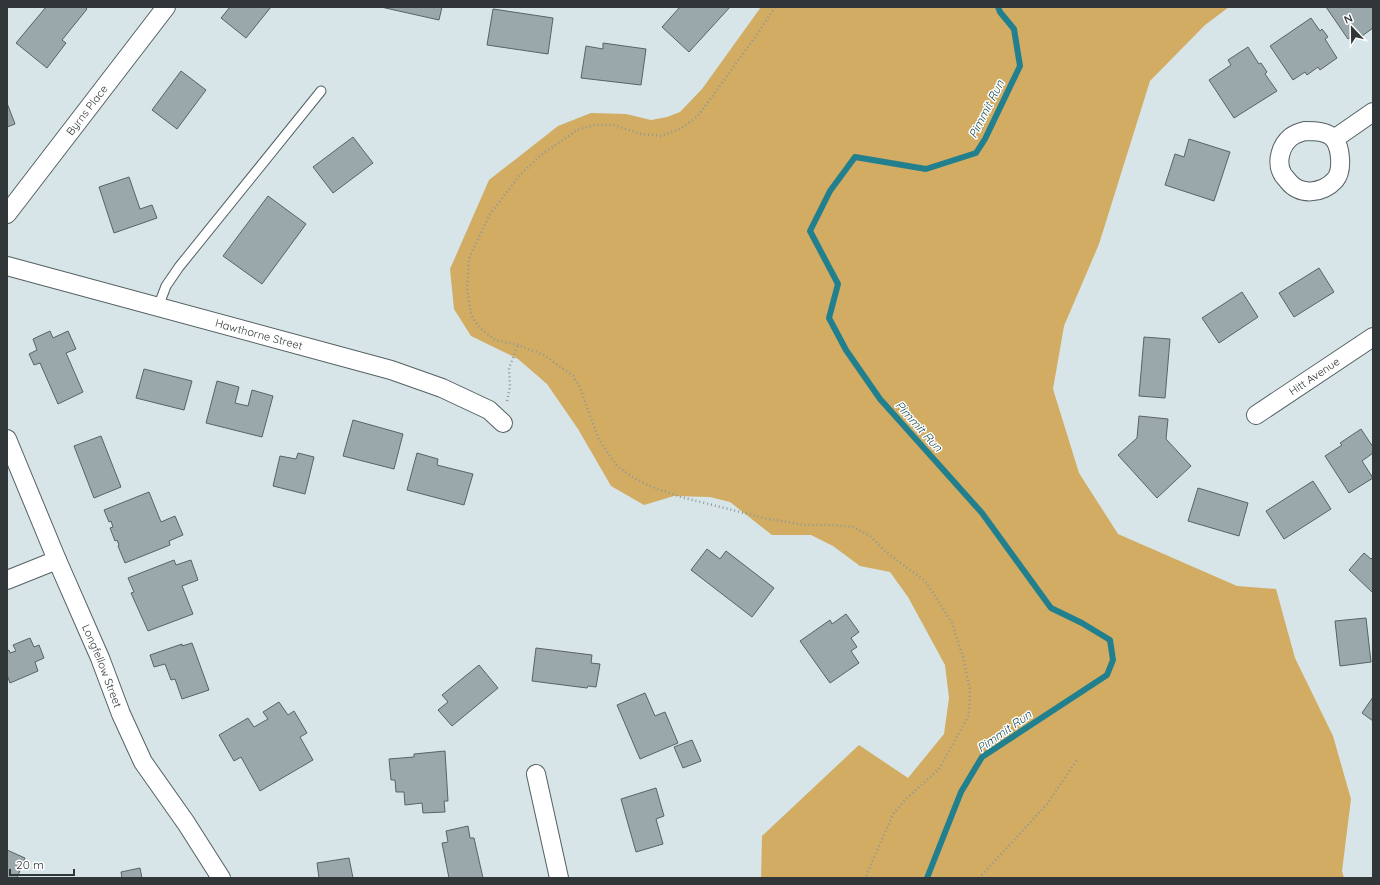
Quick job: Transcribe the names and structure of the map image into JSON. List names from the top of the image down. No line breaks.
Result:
{"streets":{"street":["Byrns Place","Hawthorne Street","Hitt Avenue","Longfellow Street"]},"water":["Pimmit Run"],"scale_bar":"20 m","north":"top"}
